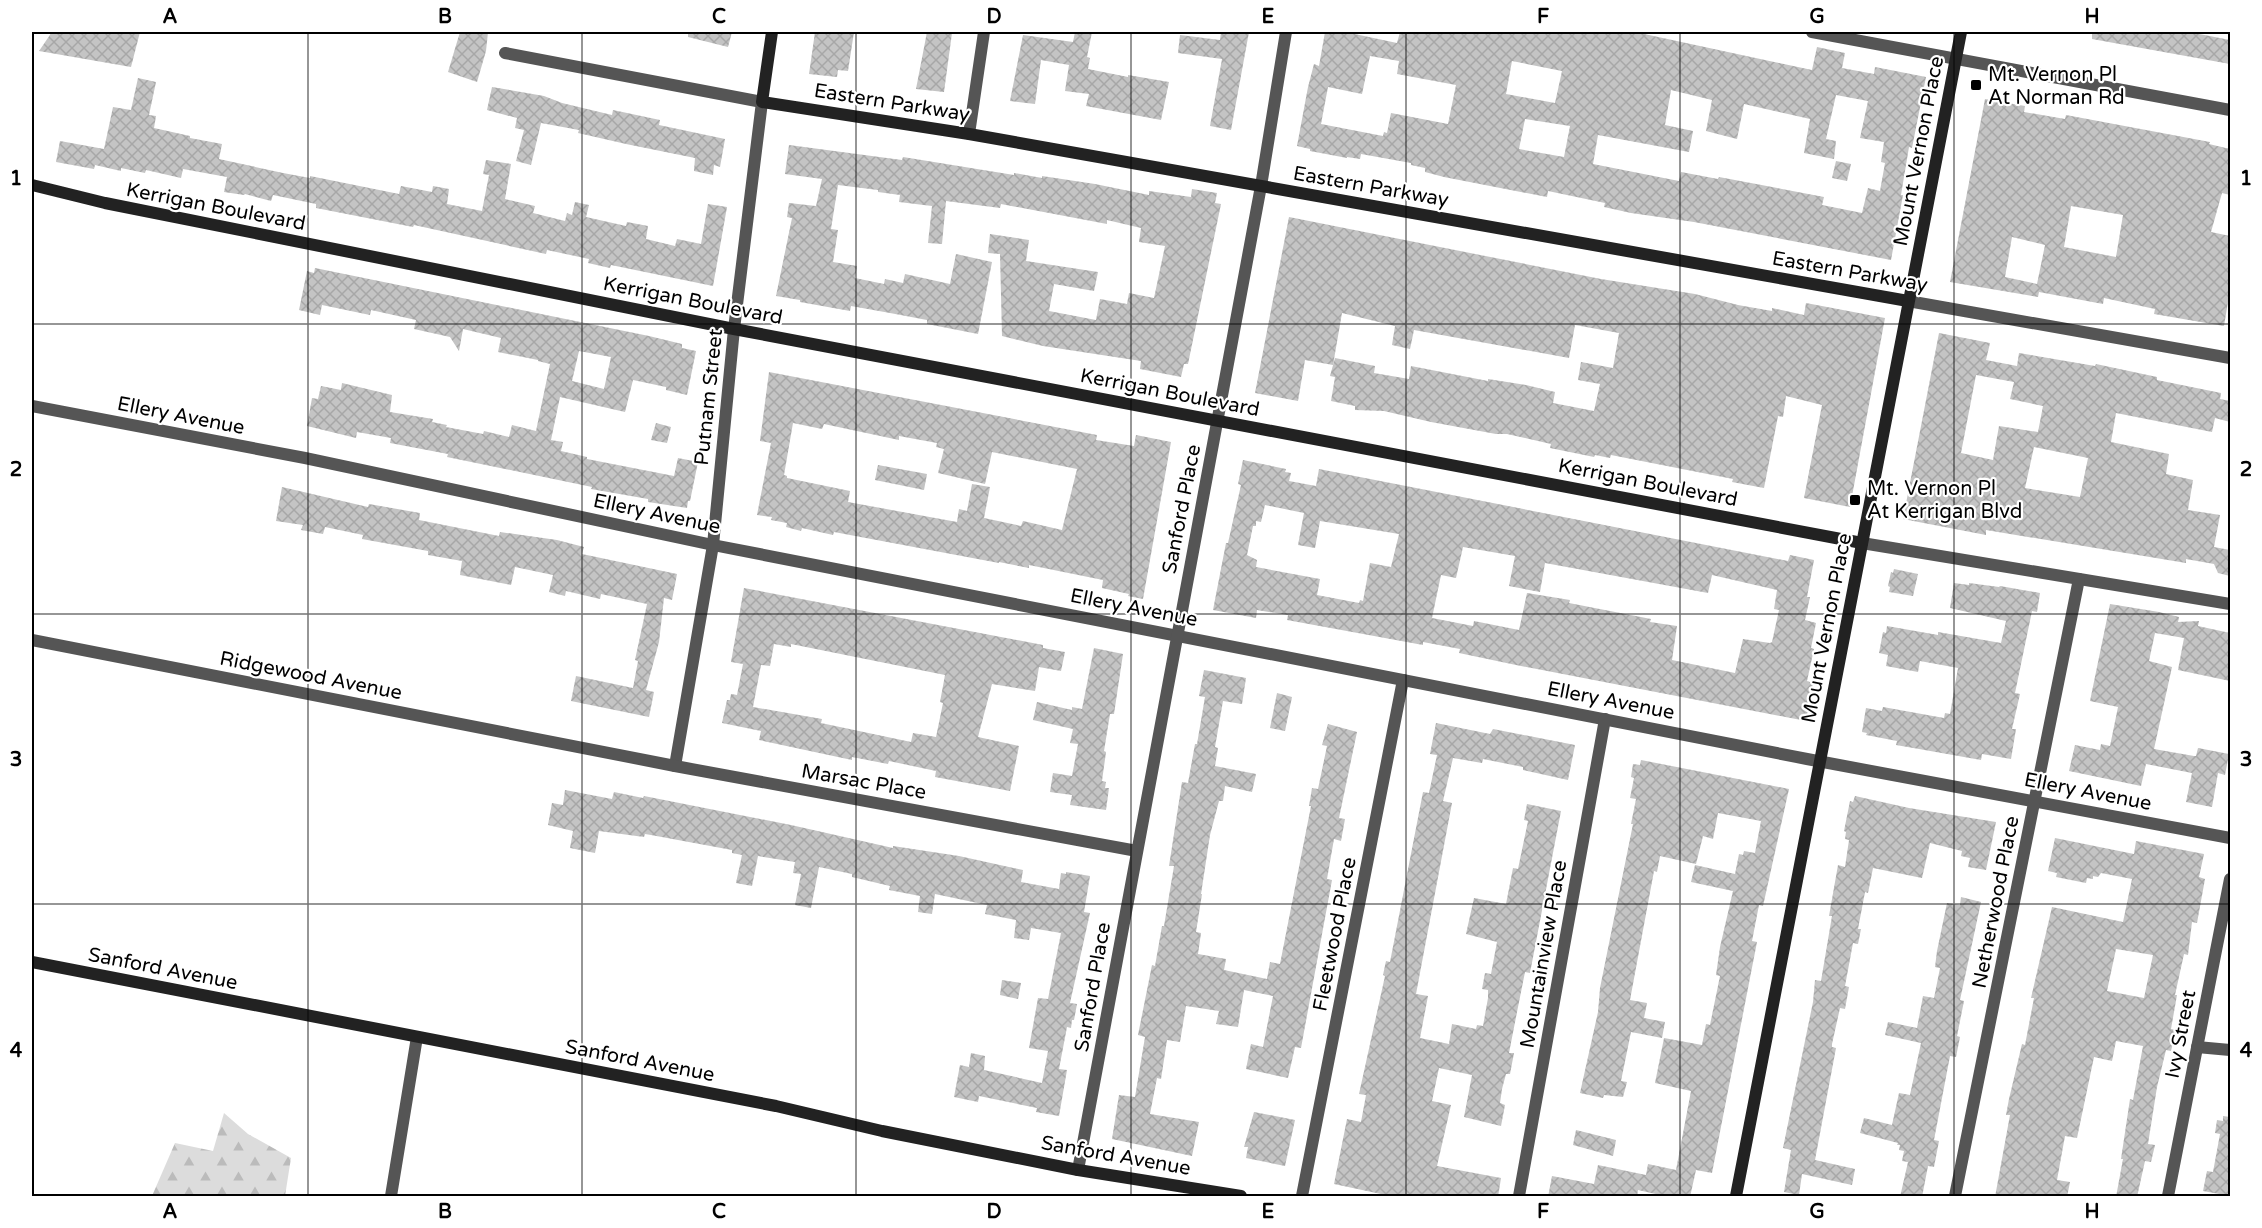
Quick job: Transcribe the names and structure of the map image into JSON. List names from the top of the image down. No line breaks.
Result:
{"streets":{"street":["Eastern Parkway","Mount Vernon Place","Kerrigan Boulevard","Putnam Street","Ellery Avenue","Sanford Place","Ridgewood Avenue","Marsac Place","Netherwood Place","Fleetwood Place","Mountainview Place","Sanford Avenue","Ivy Street"]},"crossings":[["Eastern Parkway","Mount Vernon Place"],["Eastern Parkway","Putnam Street"],["Eastern Parkway","Sanford Place"],["Mount Vernon Place","Kerrigan Boulevard"],["Mount Vernon Place","Ellery Avenue"],["Kerrigan Boulevard","Putnam Street"],["Kerrigan Boulevard","Sanford Place"],["Kerrigan Boulevard","Netherwood Place"],["Putnam Street","Ellery Avenue"],["Putnam Street","Marsac Place"],["Ellery Avenue","Sanford Place"],["Ellery Avenue","Netherwood Place"],["Ellery Avenue","Fleetwood Place"],["Ellery Avenue","Mountainview Place"],["Sanford Place","Marsac Place"],["Sanford Place","Sanford Avenue"],["Ridgewood Avenue","Marsac Place"]],"places":{"transit":["Mt. Vernon Pl At Norman Rd","Mt. Vernon Pl At Kerrigan Blvd"]},"grid":{"columns":["A","B","C","D","E","F","G","H"],"rows":["1","2","3","4"]}}
